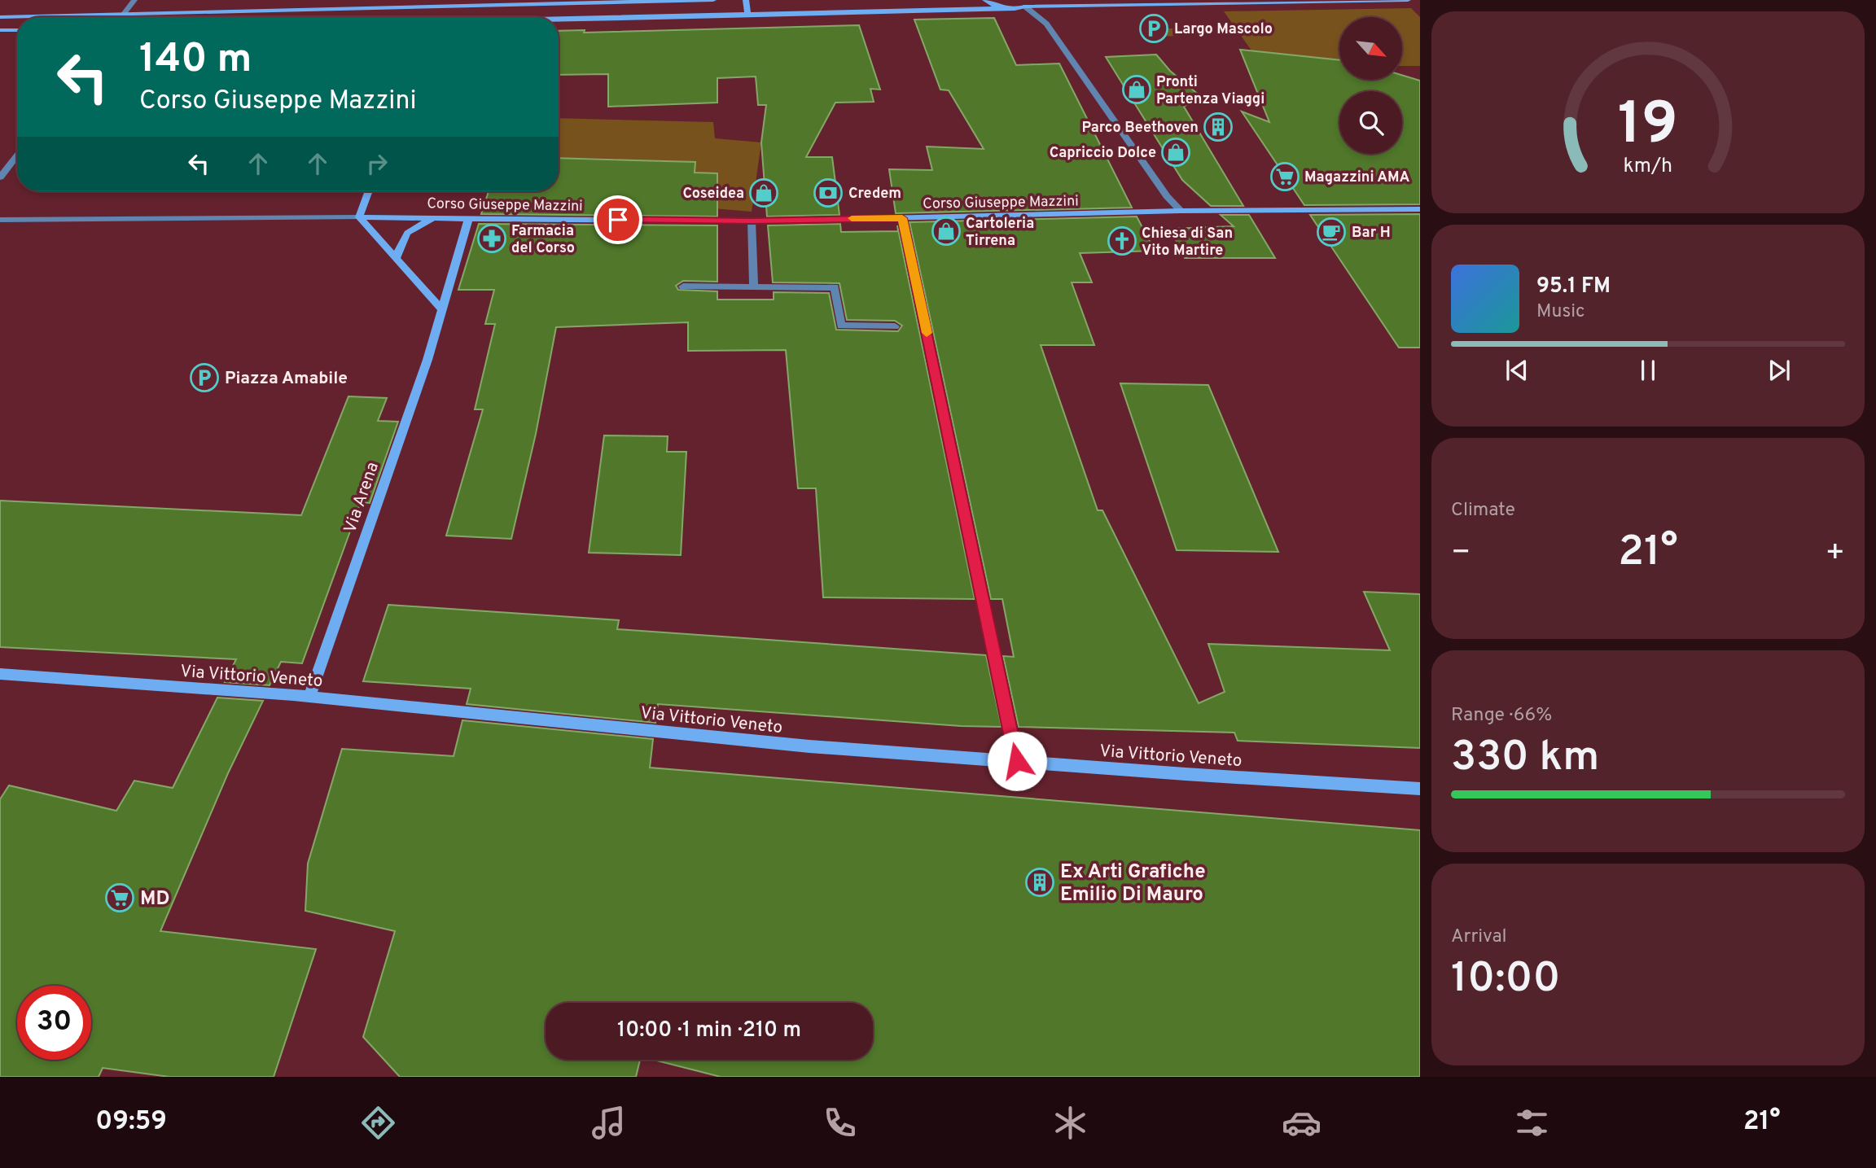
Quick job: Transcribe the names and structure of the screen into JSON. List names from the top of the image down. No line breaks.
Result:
{"streets":{"street":["Corso Giuseppe Mazzini","Via Arena","Via Vittorio Veneto"]},"crossings":[["Corso Giuseppe Mazzini","Via Arena"],["Via Arena","Via Vittorio Veneto"]],"places":{"parking":["Largo Mascolo","Piazza Amabile"],"shop":["Pronti Partenza Viaggi","Capriccio Dolce","Coseidea","Cartoleria Tirrena"],"building":["Parco Beethoven","Ex Arti Grafiche Emilio Di Mauro"],"supermarket":["Magazzini AMA","MD"],"bank":["Credem"],"cafe":["Bar H"],"pharmacy":["Farmacia del Corso"],"church":["Chiesa di San Vito Martire"]},"north":"bottom right","page":{"turn":["140 m","Corso Giuseppe Mazzini"],"song":["95.1 FM","Music"],"tile":["Climate",["Range · 66%","330 km"],["Arrival","10:00"]],"heat":["−","21°","+"],"limit":"30","trip":"10:00 · 1 min · 210 m","tabs":["09:59","21°"],"gauge":["19","km/h"]}}
